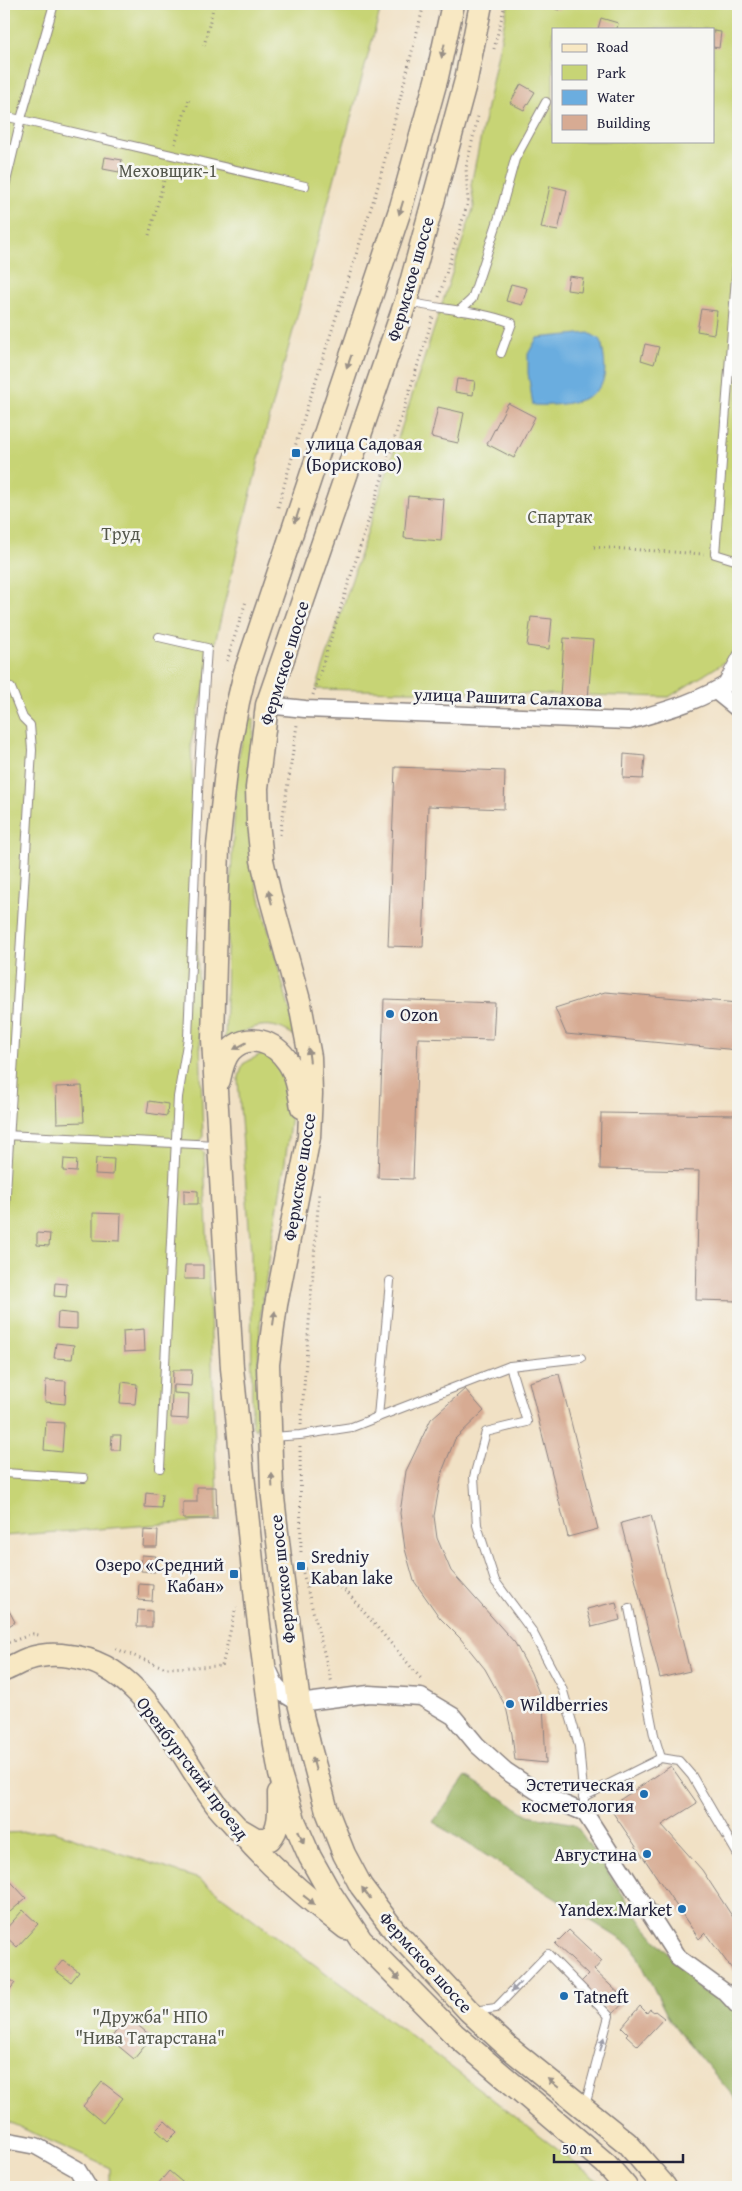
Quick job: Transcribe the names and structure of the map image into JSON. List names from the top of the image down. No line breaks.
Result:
{"streets":{"main road":["Фермское шоссе","Оренбургский проезд"],"street":["улица Рашита Салахова"]},"crossings":[["Фермское шоссе","улица Рашита Салахова"],["Фермское шоссе","Оренбургский проезд"]],"parks":["Меховщик-1","Спартак","Труд","\"Дружба\" НПО \"Нива Татарстана\""],"places":{"transit":["улица Садовая (Борисково)","Sredniy Kaban lake","Озеро «Средний Кабан»"],"other":["Ozon","Wildberries","Эстетическая косметология","Августина","Yandex.Market","Tatneft"]},"legend":["Road","Park","Water","Building"],"scale_bar":"50 m"}
